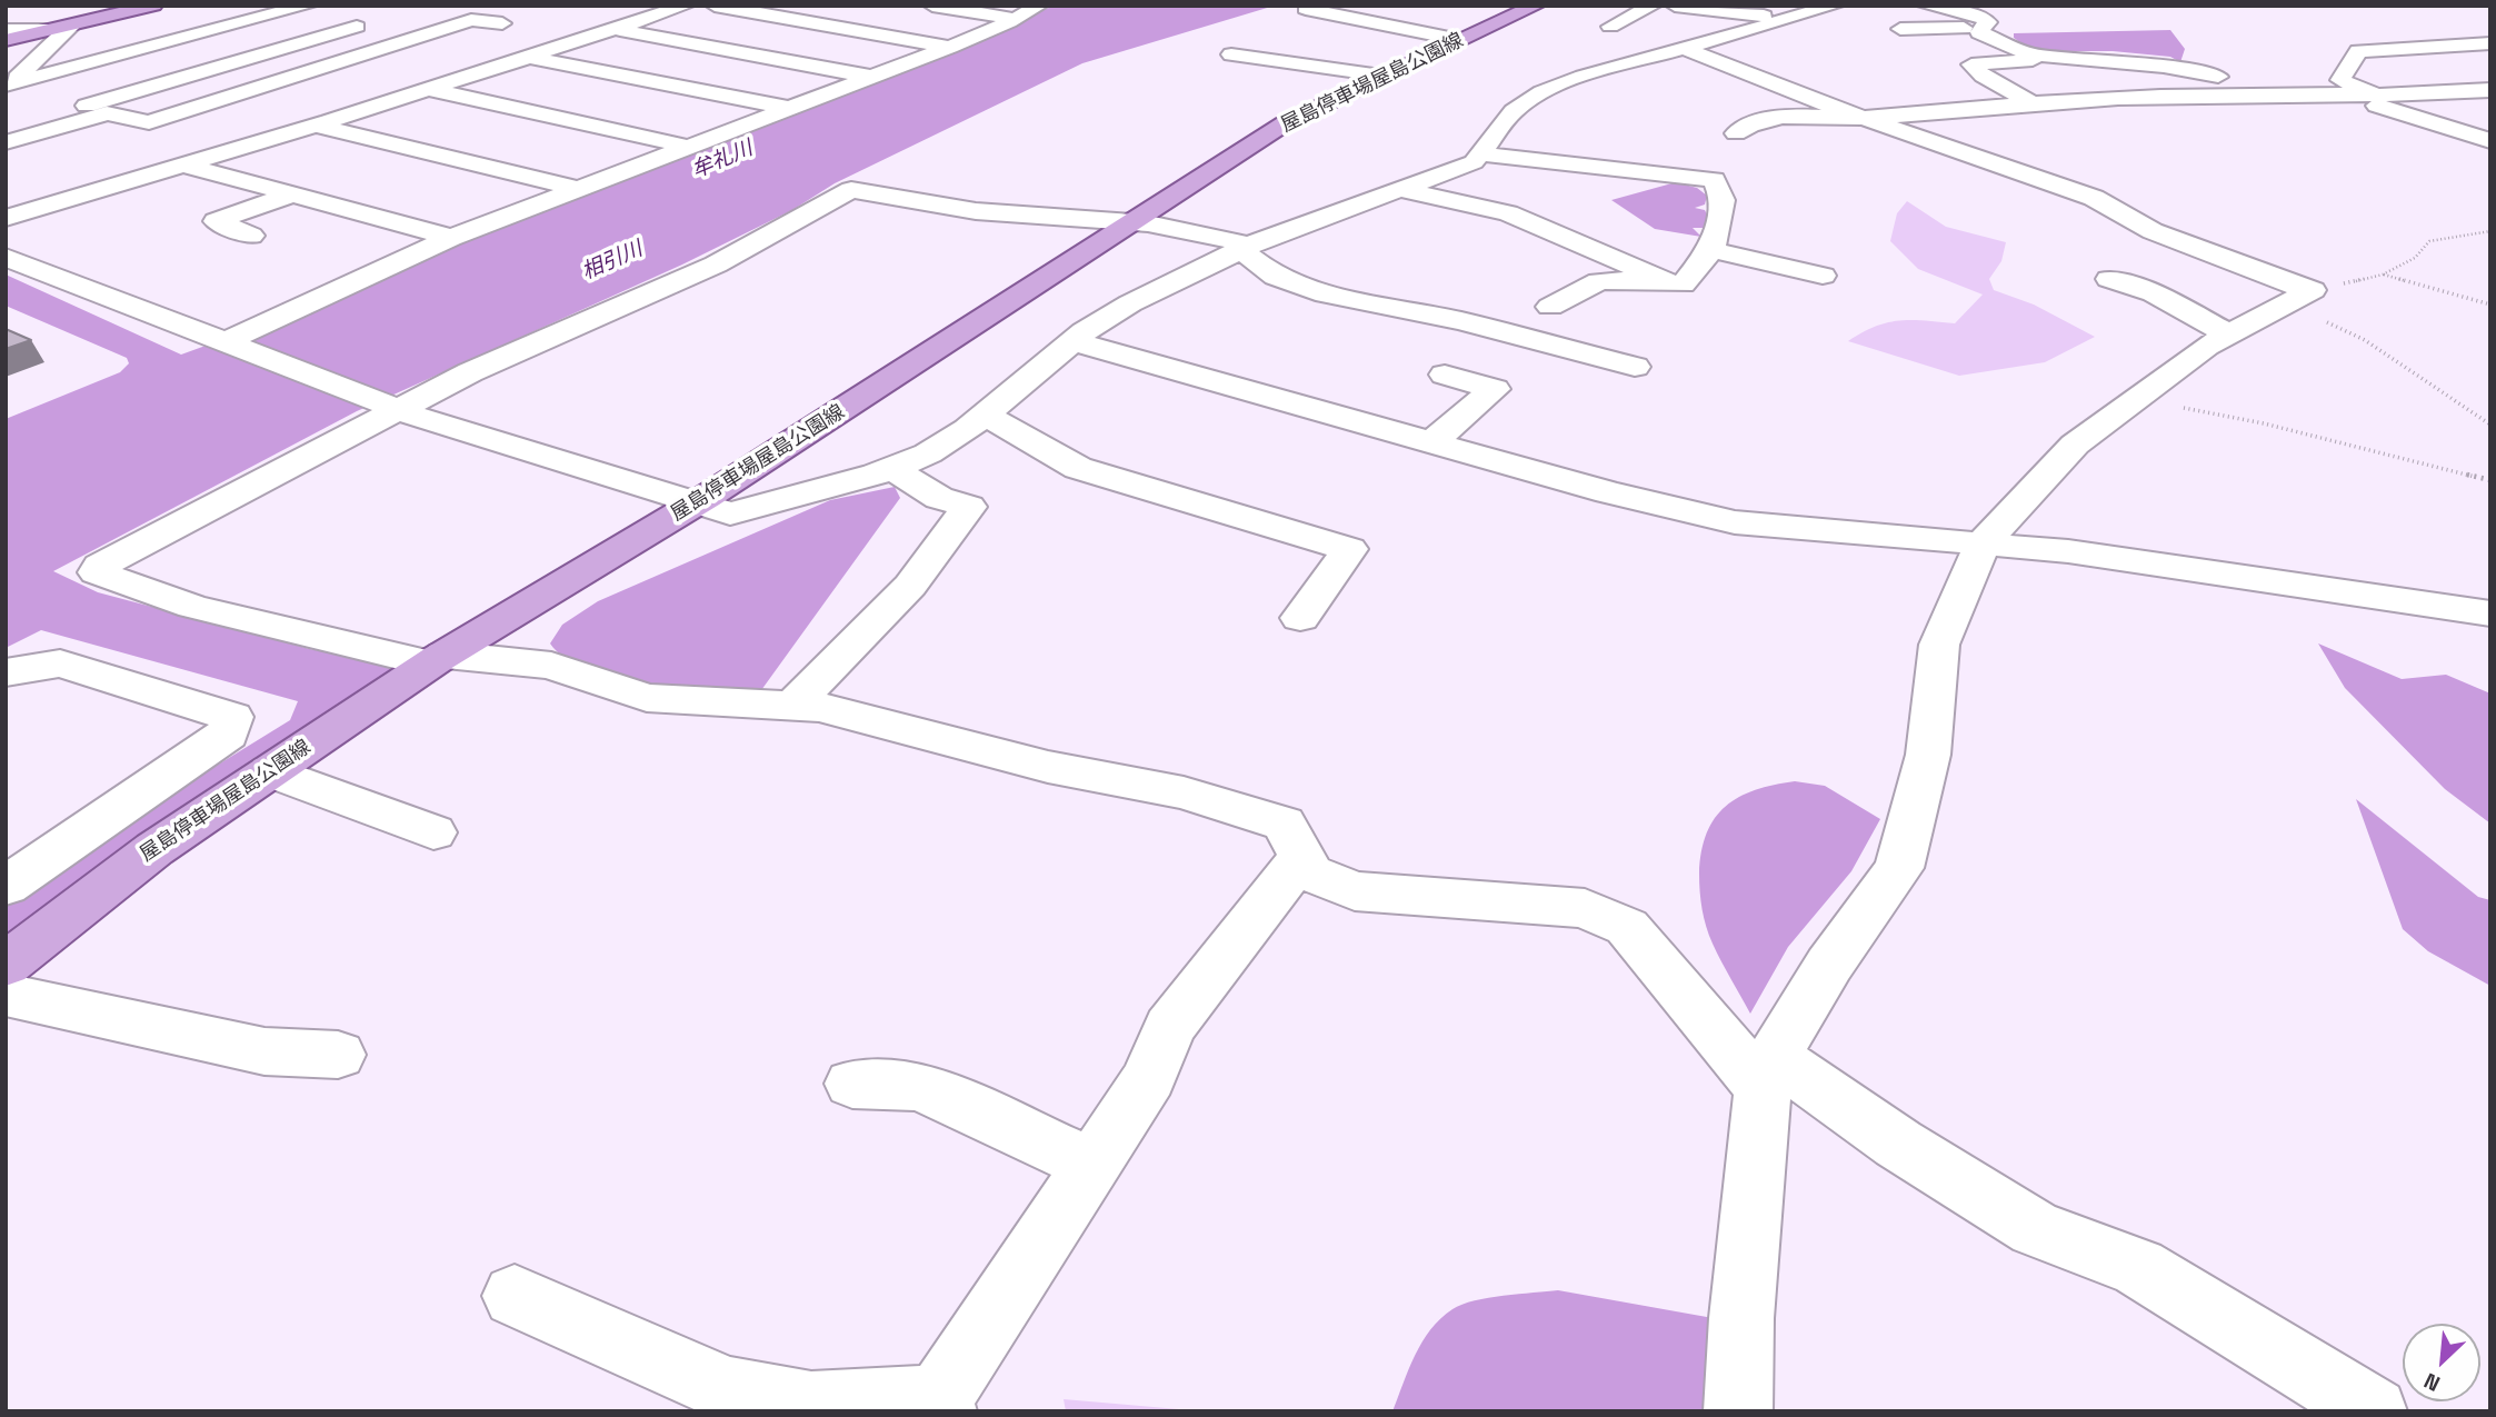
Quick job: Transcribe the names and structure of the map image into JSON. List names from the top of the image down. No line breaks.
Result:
{"streets":{"main road":["屋島停車場屋島公園線"]},"water":["牟礼川","相引川"],"north":"bottom left"}
